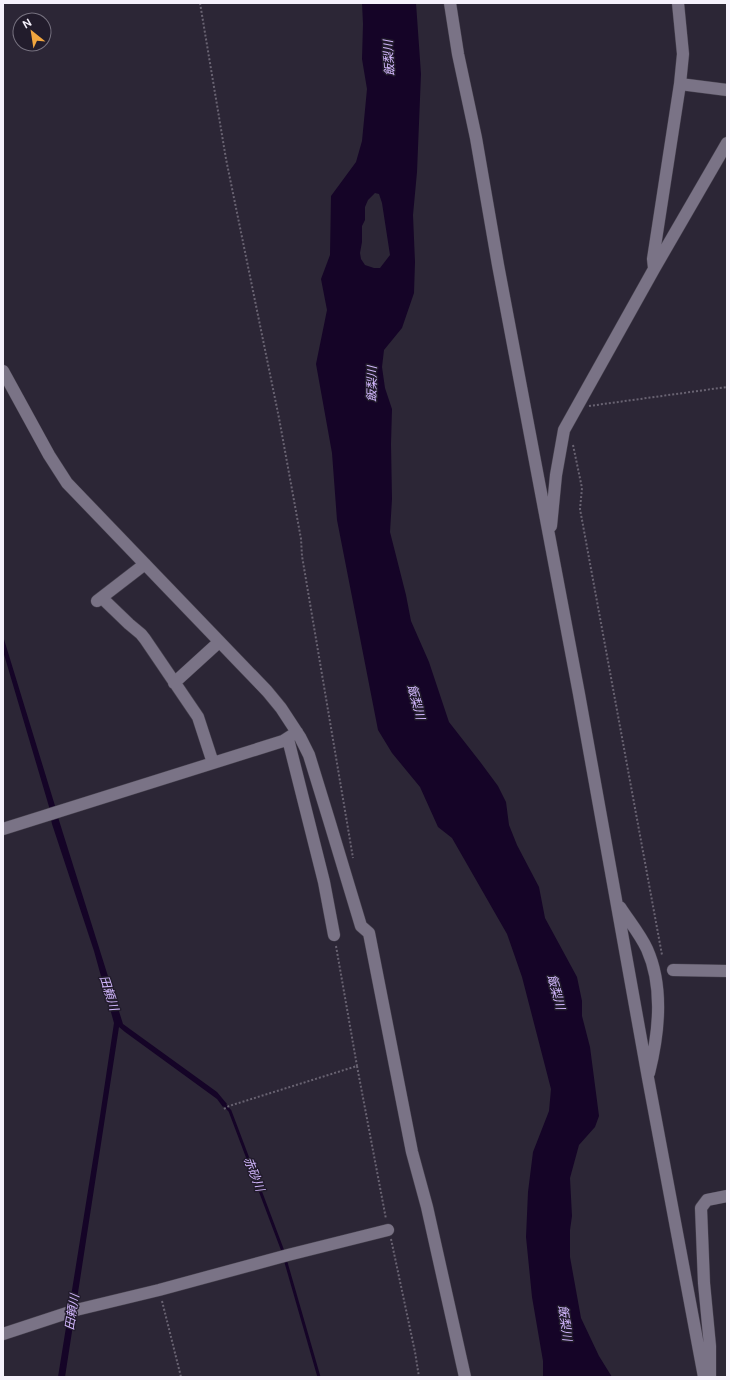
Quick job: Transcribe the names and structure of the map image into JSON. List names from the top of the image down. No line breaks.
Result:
{"water":["飯梨川","田頼川","赤砂川"],"north":"top left"}
